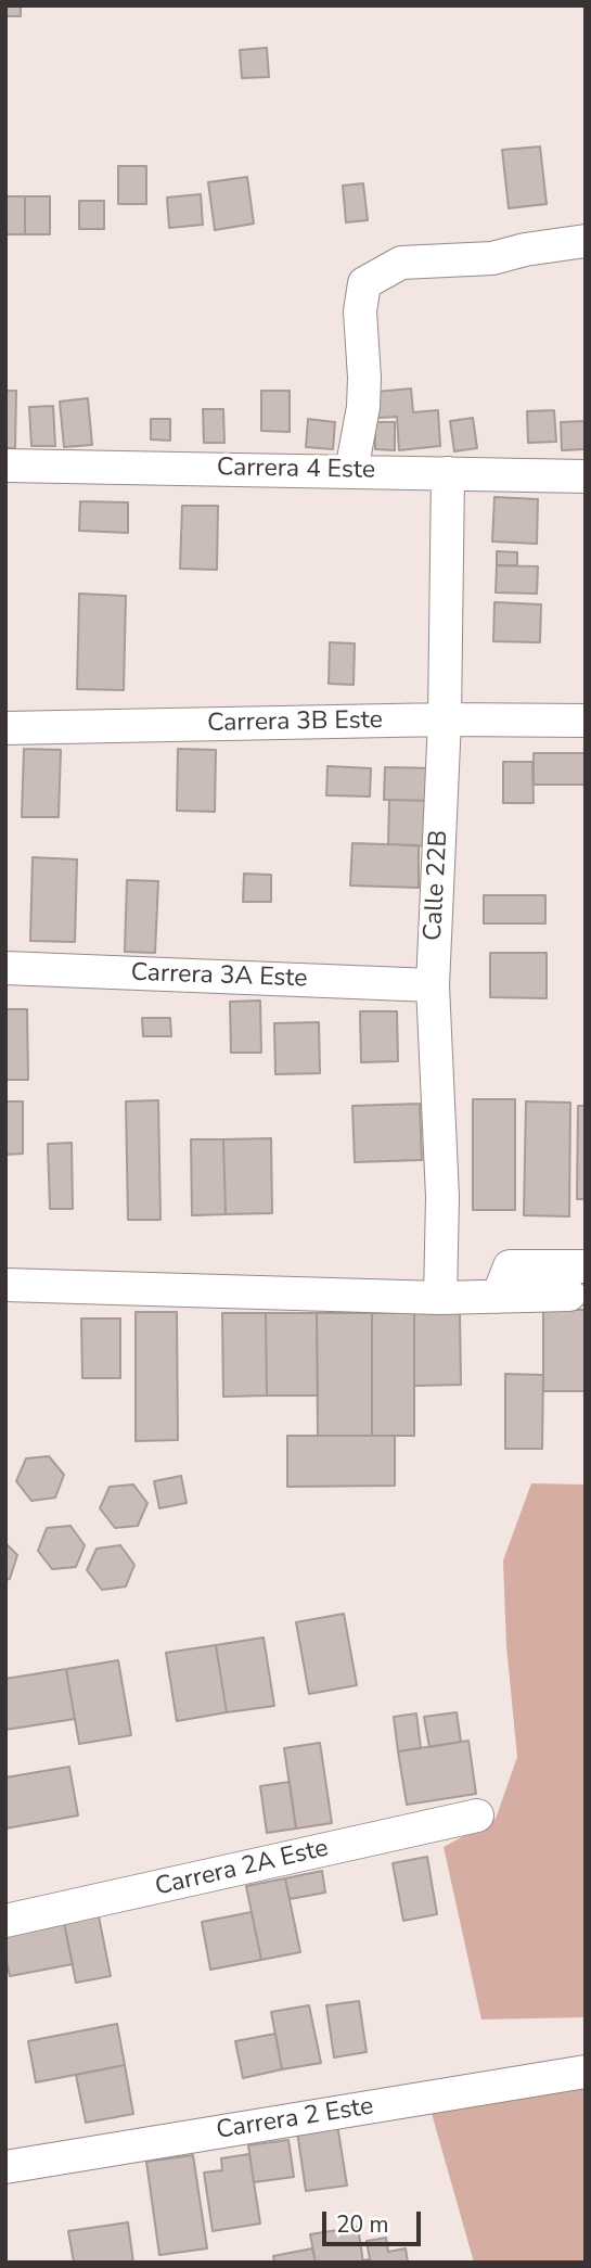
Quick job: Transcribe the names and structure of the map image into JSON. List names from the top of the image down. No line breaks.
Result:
{"streets":{"street":["Carrera 4 Este","Carrera 3B Este","Calle 22B","Carrera 3A Este","Carrera 2A Este","Carrera 2 Este"]},"crossings":[["Carrera 4 Este","Calle 22B"],["Carrera 3B Este","Calle 22B"],["Calle 22B","Carrera 3A Este"]],"scale_bar":"20 m"}
